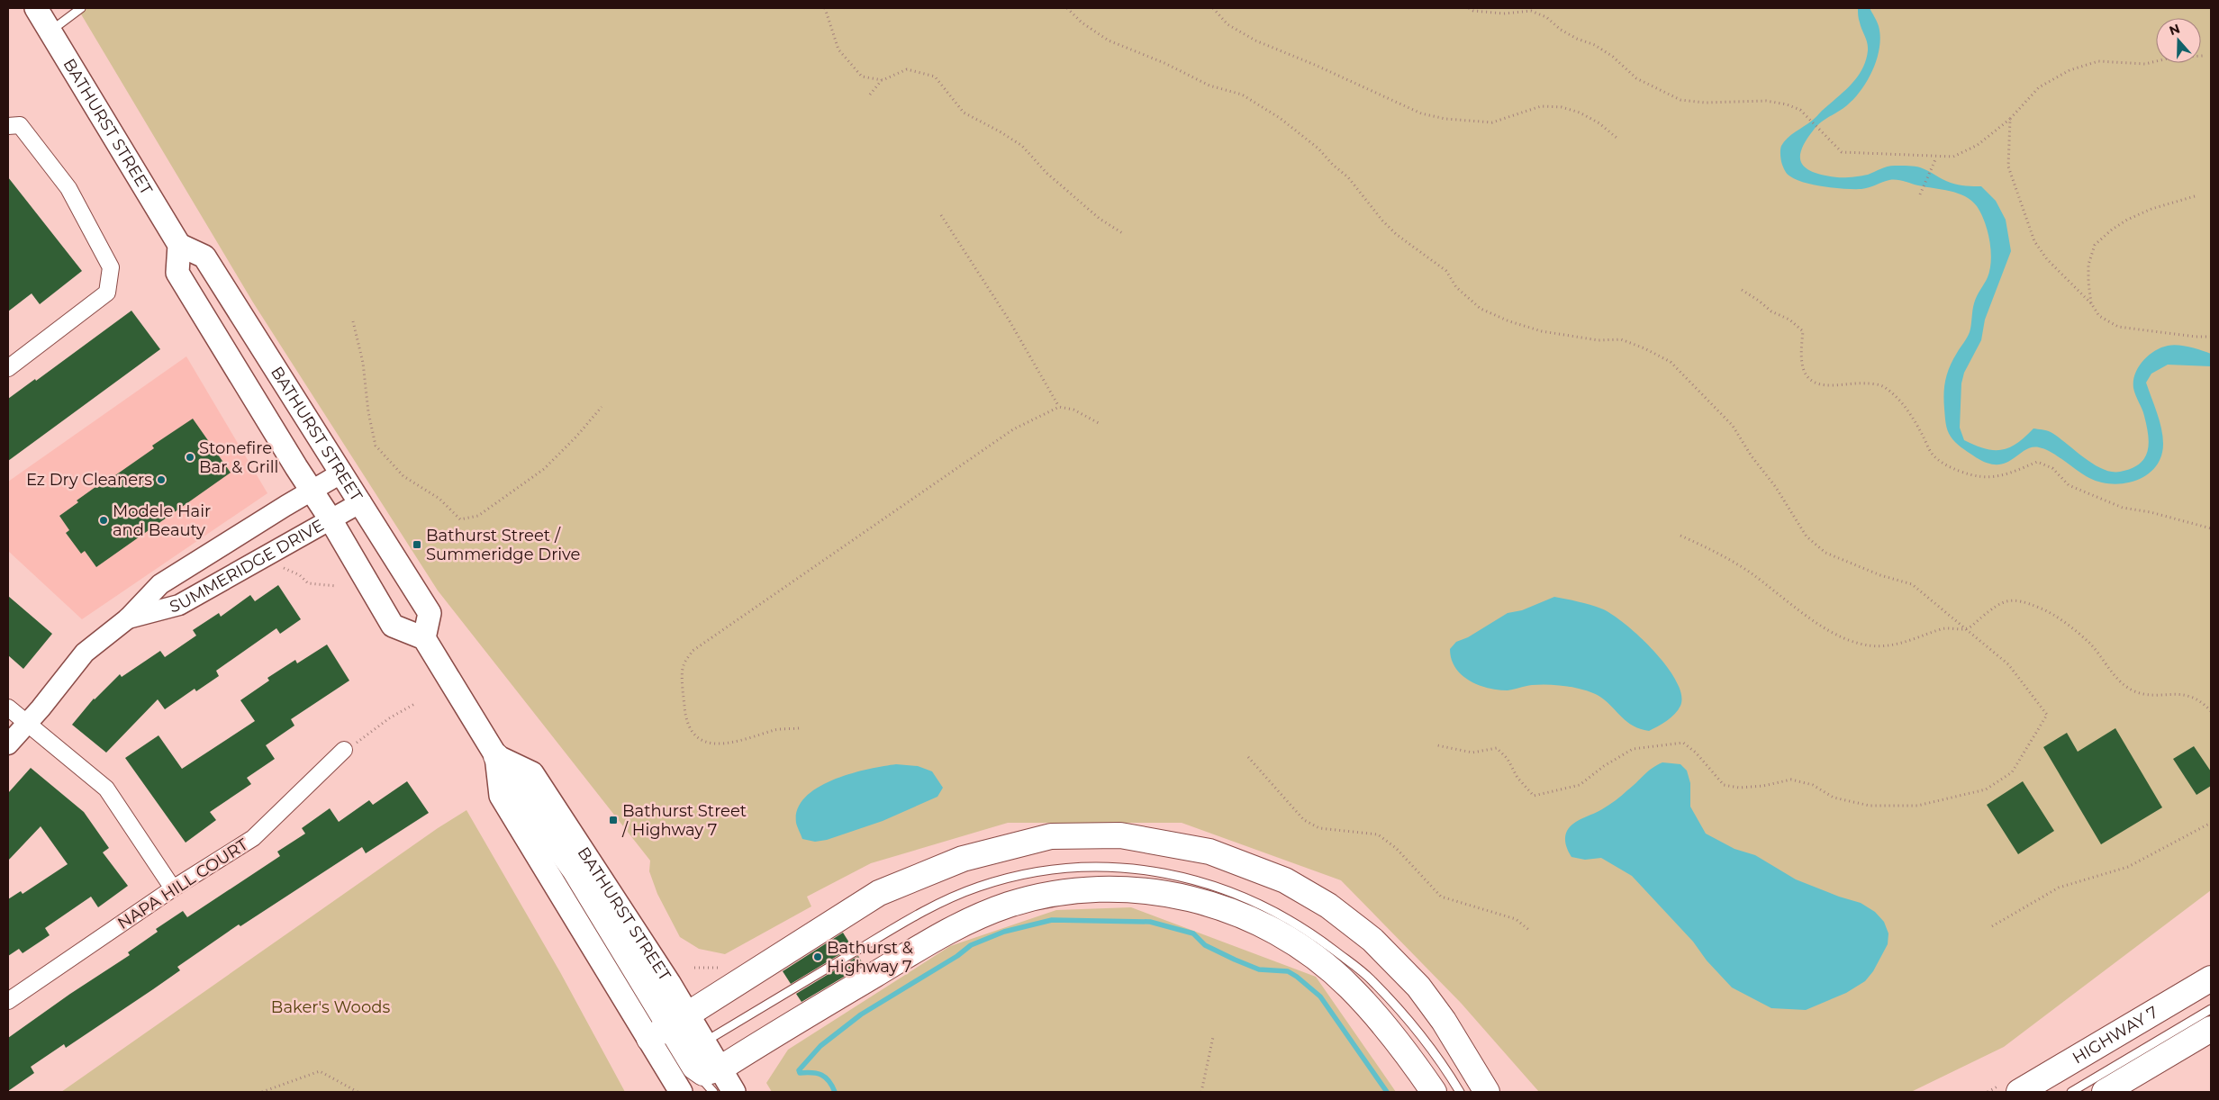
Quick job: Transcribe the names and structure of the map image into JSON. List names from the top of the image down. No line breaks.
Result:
{"streets":{"main road":["BATHURST STREET","HIGHWAY 7"],"street":["SUMMERIDGE DRIVE","NAPA HILL COURT"]},"crossings":[["BATHURST STREET","SUMMERIDGE DRIVE"]],"parks":["Baker's Woods"],"places":{"other":["Stonefire Bar & Grill","Ez Dry Cleaners","Modele Hair and Beauty","Bathurst & Highway 7"],"transit":["Bathurst Street / Summeridge Drive","Bathurst Street / Highway 7"]},"north":"top"}
